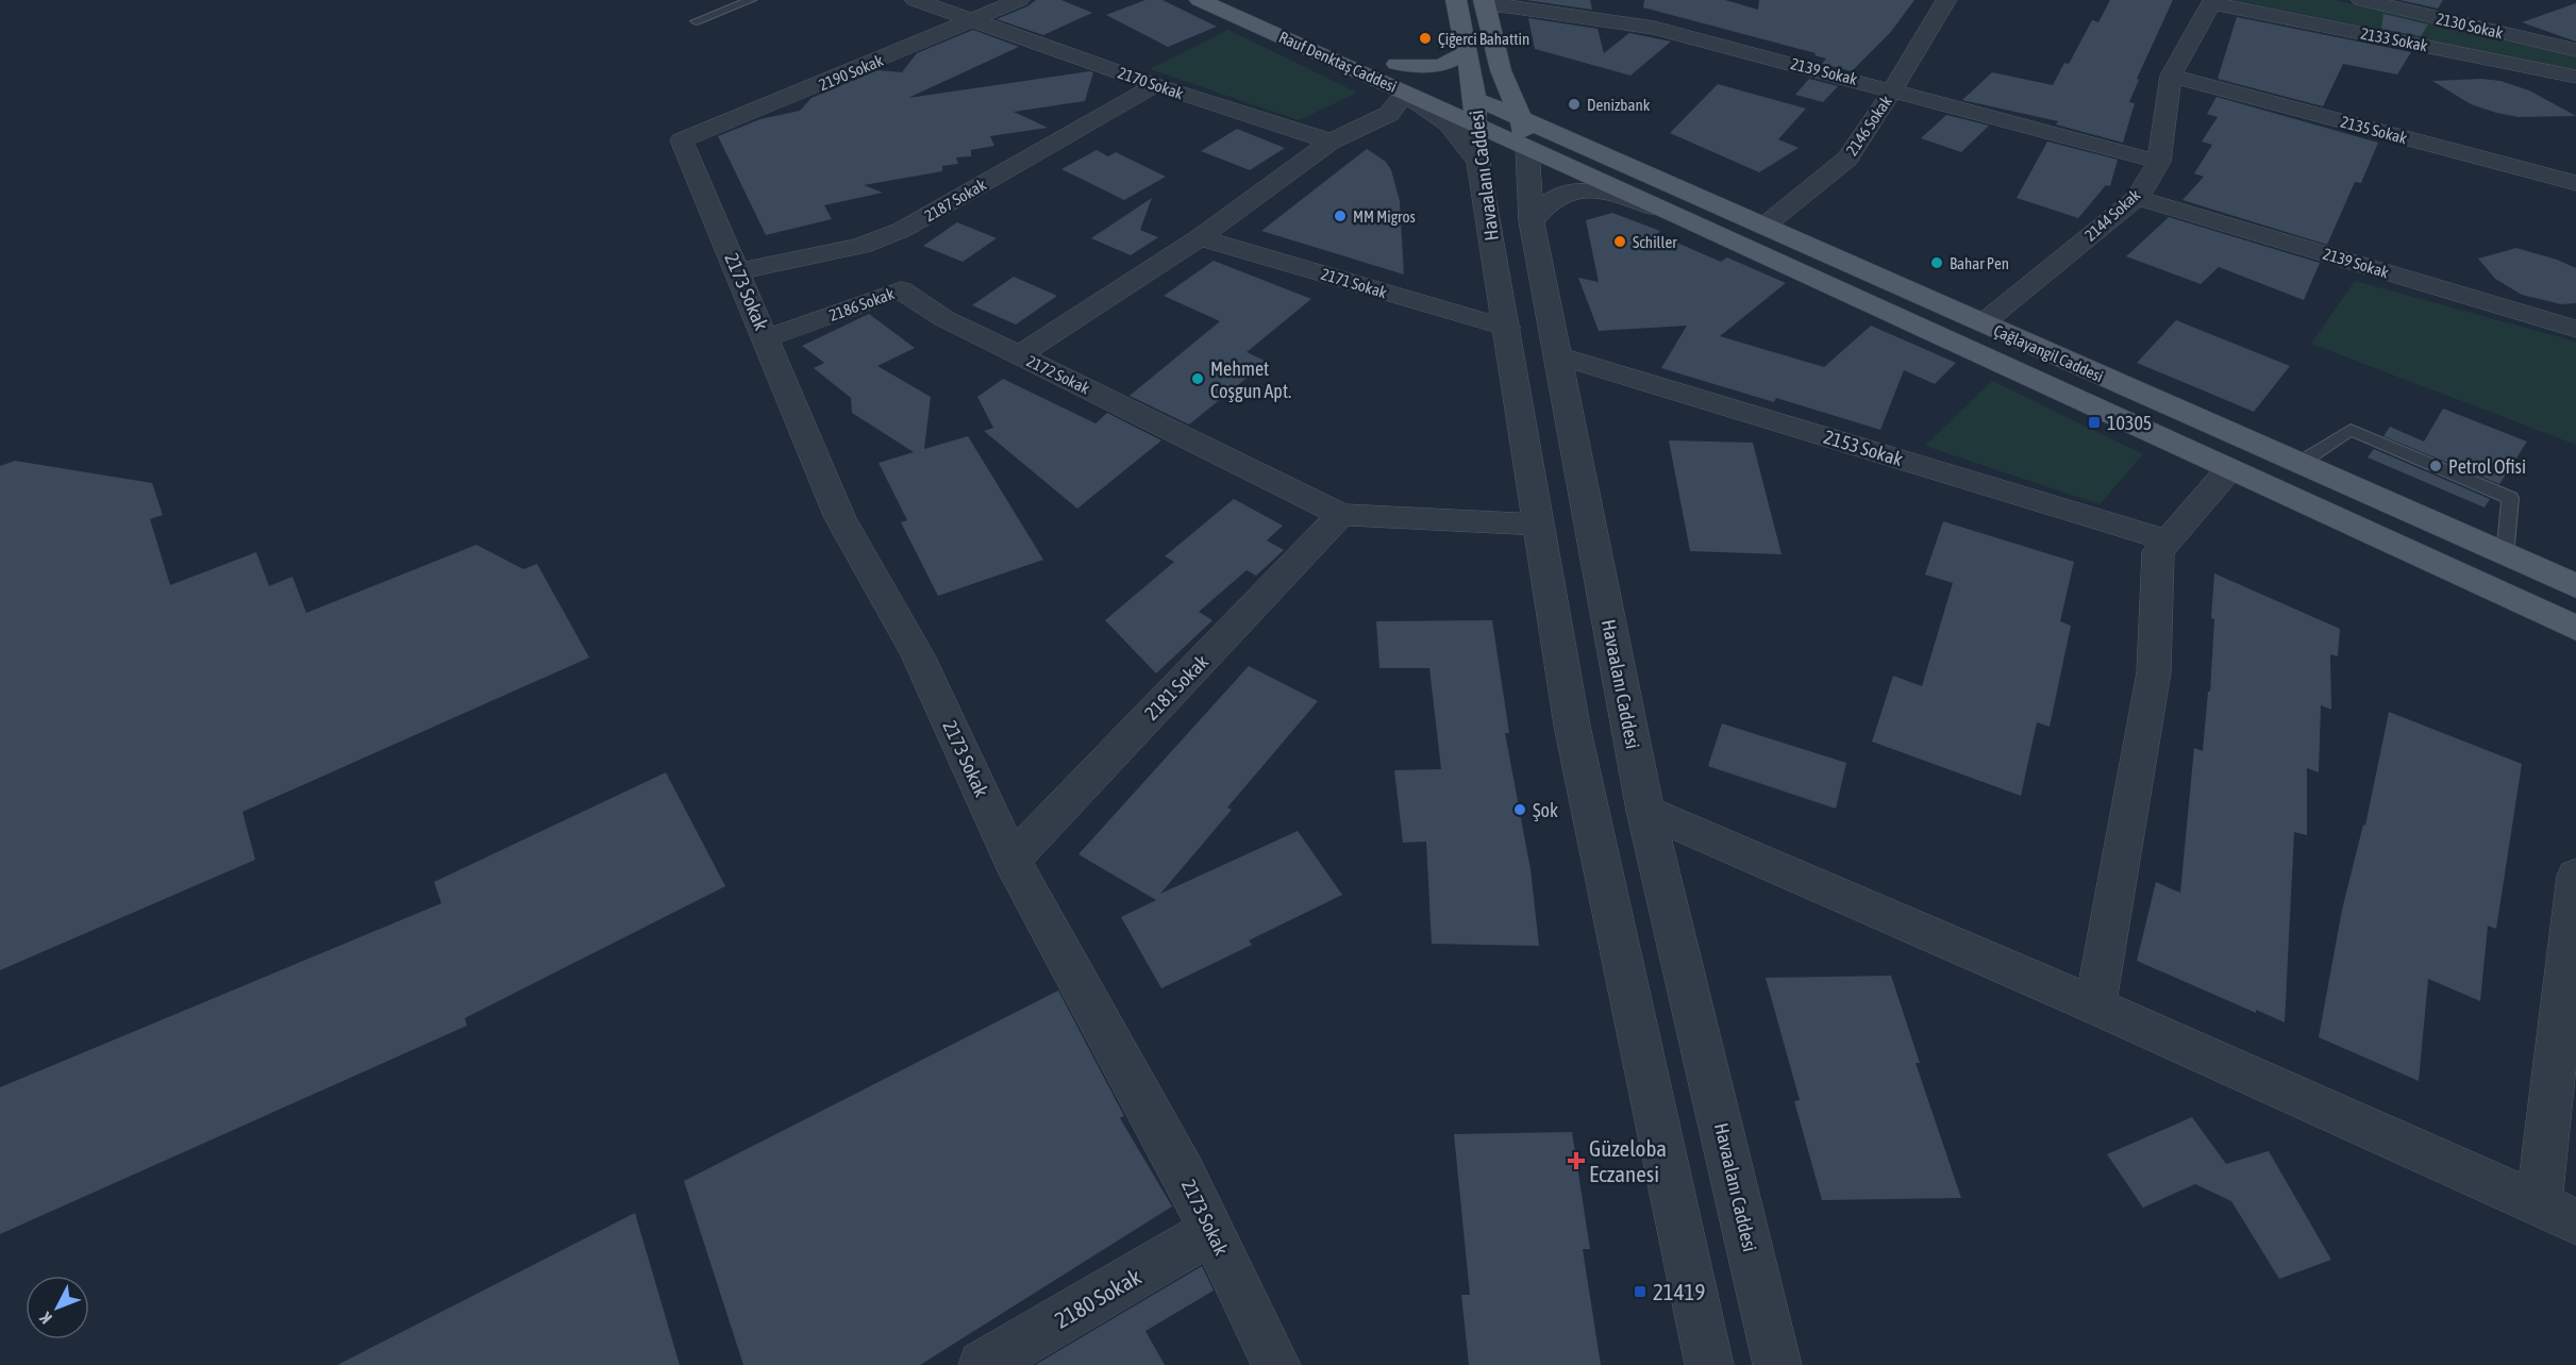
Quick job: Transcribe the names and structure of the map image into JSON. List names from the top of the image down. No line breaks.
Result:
{"streets":{"main road":["Rauf Denktaş Caddesi","Havaalanı Caddesi","Çağlayangil Caddesi"],"street":["2130 Sokak","2133 Sokak","2139 Sokak","2190 Sokak","2170 Sokak","2146 Sokak","2135 Sokak","2187 Sokak","2144 Sokak","2171 Sokak","2173 Sokak","2186 Sokak","2172 Sokak","2153 Sokak","2181 Sokak","2180 Sokak"]},"crossings":[["2133 Sokak","2144 Sokak"],["Rauf Denktaş Caddesi","Havaalanı Caddesi"],["Rauf Denktaş Caddesi","2172 Sokak"],["2139 Sokak","2146 Sokak"],["2139 Sokak","Havaalanı Caddesi"],["2139 Sokak","2144 Sokak"],["2190 Sokak","2170 Sokak"],["2190 Sokak","2173 Sokak"],["2170 Sokak","2187 Sokak"],["2170 Sokak","2172 Sokak"],["2146 Sokak","Çağlayangil Caddesi"],["2135 Sokak","2144 Sokak"],["Havaalanı Caddesi","2171 Sokak"],["Havaalanı Caddesi","Çağlayangil Caddesi"],["Havaalanı Caddesi","2172 Sokak"],["Havaalanı Caddesi","2153 Sokak"],["2187 Sokak","2173 Sokak"],["2187 Sokak","2186 Sokak"],["2144 Sokak","Çağlayangil Caddesi"],["2171 Sokak","2172 Sokak"],["2173 Sokak","2186 Sokak"],["2173 Sokak","2181 Sokak"],["2173 Sokak","2180 Sokak"],["2186 Sokak","2172 Sokak"],["2172 Sokak","2181 Sokak"]],"places":{"other":["Çiğerci Bahattin","Denizbank","MM Migros","Schiller","Bahar Pen","Mehmet Coşgun Apt.","Petrol Ofisi","Şok"],"transit":["10305","21419"],"health":["Güzeloba Eczanesi"]},"north":"bottom left"}
